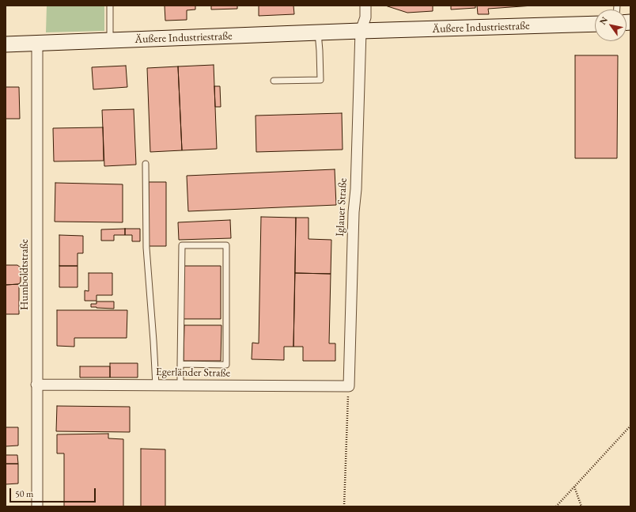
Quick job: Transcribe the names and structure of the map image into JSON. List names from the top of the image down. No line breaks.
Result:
{"streets":{"street":["Äußere Industriestraße","Iglauer Straße","Humboldtstraße","Egerländer Straße"]},"crossings":[["Äußere Industriestraße","Iglauer Straße"],["Äußere Industriestraße","Humboldtstraße"],["Iglauer Straße","Egerländer Straße"],["Humboldtstraße","Egerländer Straße"]],"scale_bar":"50 m","north":"top left"}
